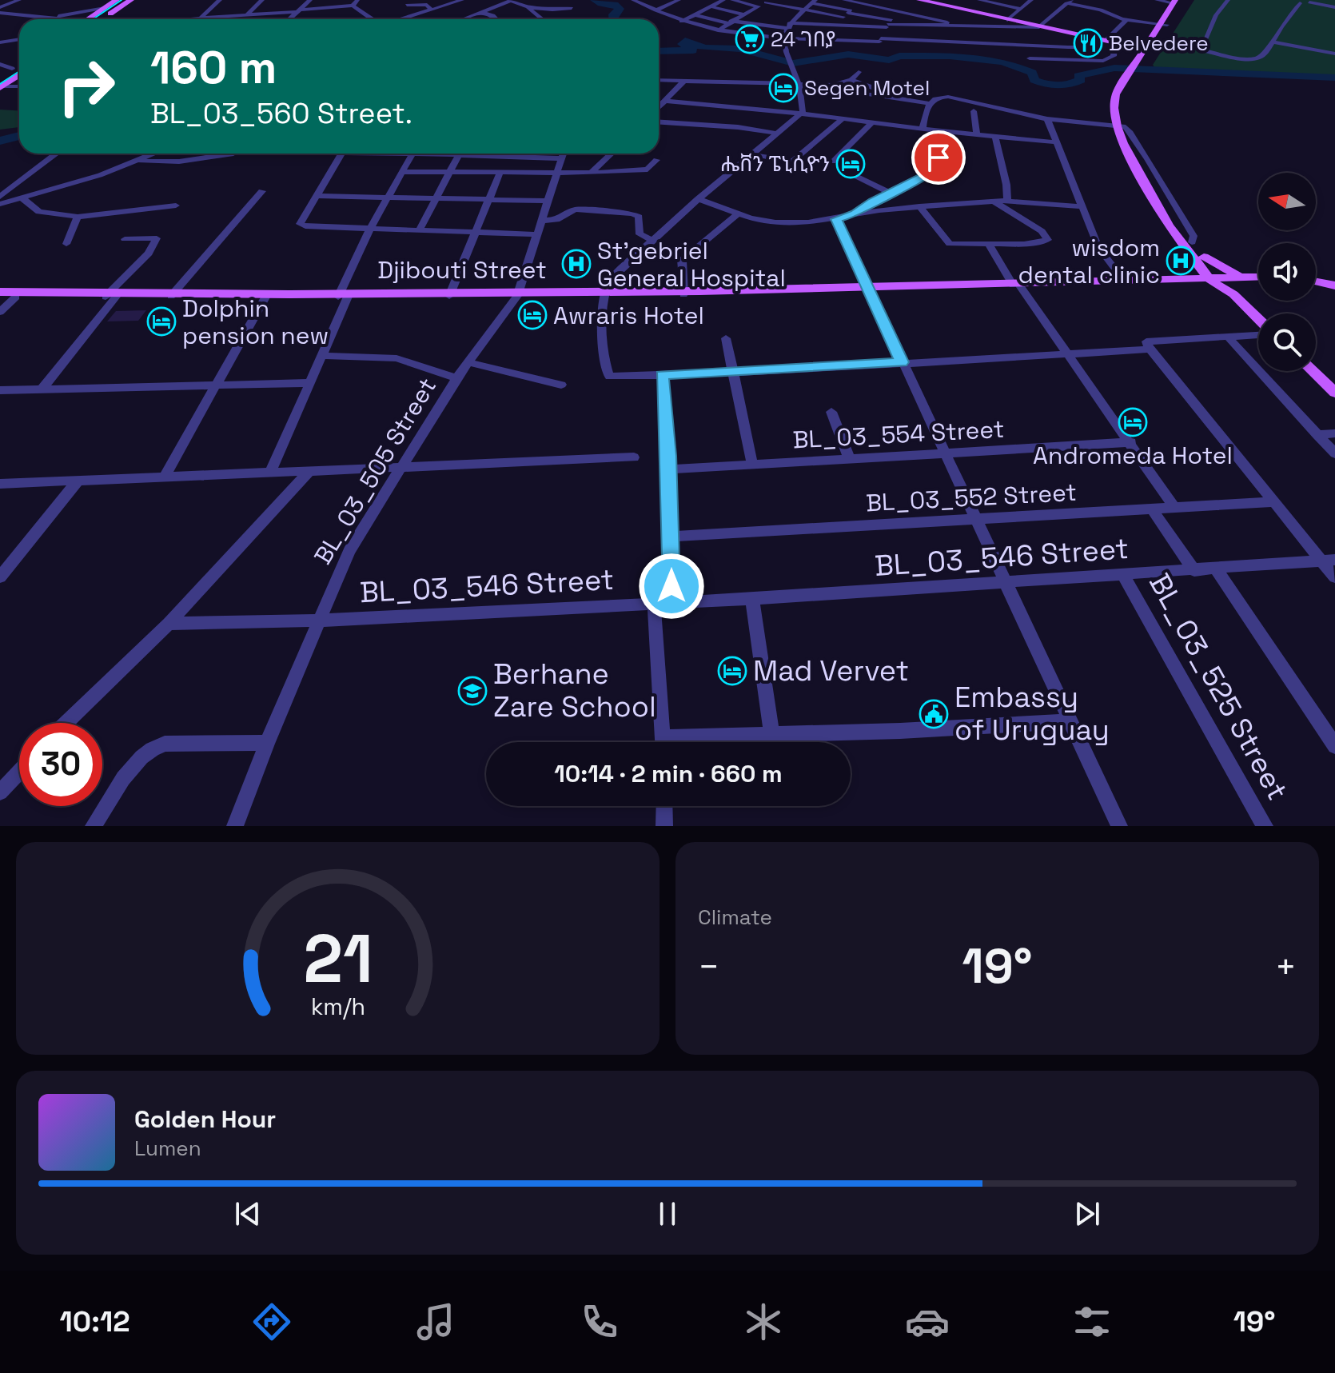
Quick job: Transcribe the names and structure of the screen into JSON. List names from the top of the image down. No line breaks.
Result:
{"streets":{"main road":["Djibouti Street"],"street":["BL_03_554 Street","BL_03_505 Street","BL_03_552 Street","BL_03_546 Street","BL_03_525 Street"]},"crossings":[["Djibouti Street","BL_03_505 Street"],["BL_03_505 Street","BL_03_546 Street"],["BL_03_546 Street","BL_03_525 Street"]],"places":{"supermarket":["24 ገበያ"],"restaurant":["Belvedere"],"hotel":["Segen Motel","ሔቨን ፔኒሲዮን","Awraris Hotel","Dolphin pension new","Andromeda Hotel","Mad Vervet"],"hospital":["wisdom dental clinic","St'gebriel General Hospital"],"school or university":["Berhane Zare School"],"public building":["Embassy of Uruguay"]},"north":"left","page":{"turn":["160 m","BL_03_560 Street."],"limit":"30","trip":"10:14 · 2 min · 660 m","tile":"Climate","heat":["−","19°","+"],"song":["Golden Hour","Lumen"],"tabs":["10:12","19°"],"gauge":["21","km/h"]}}
